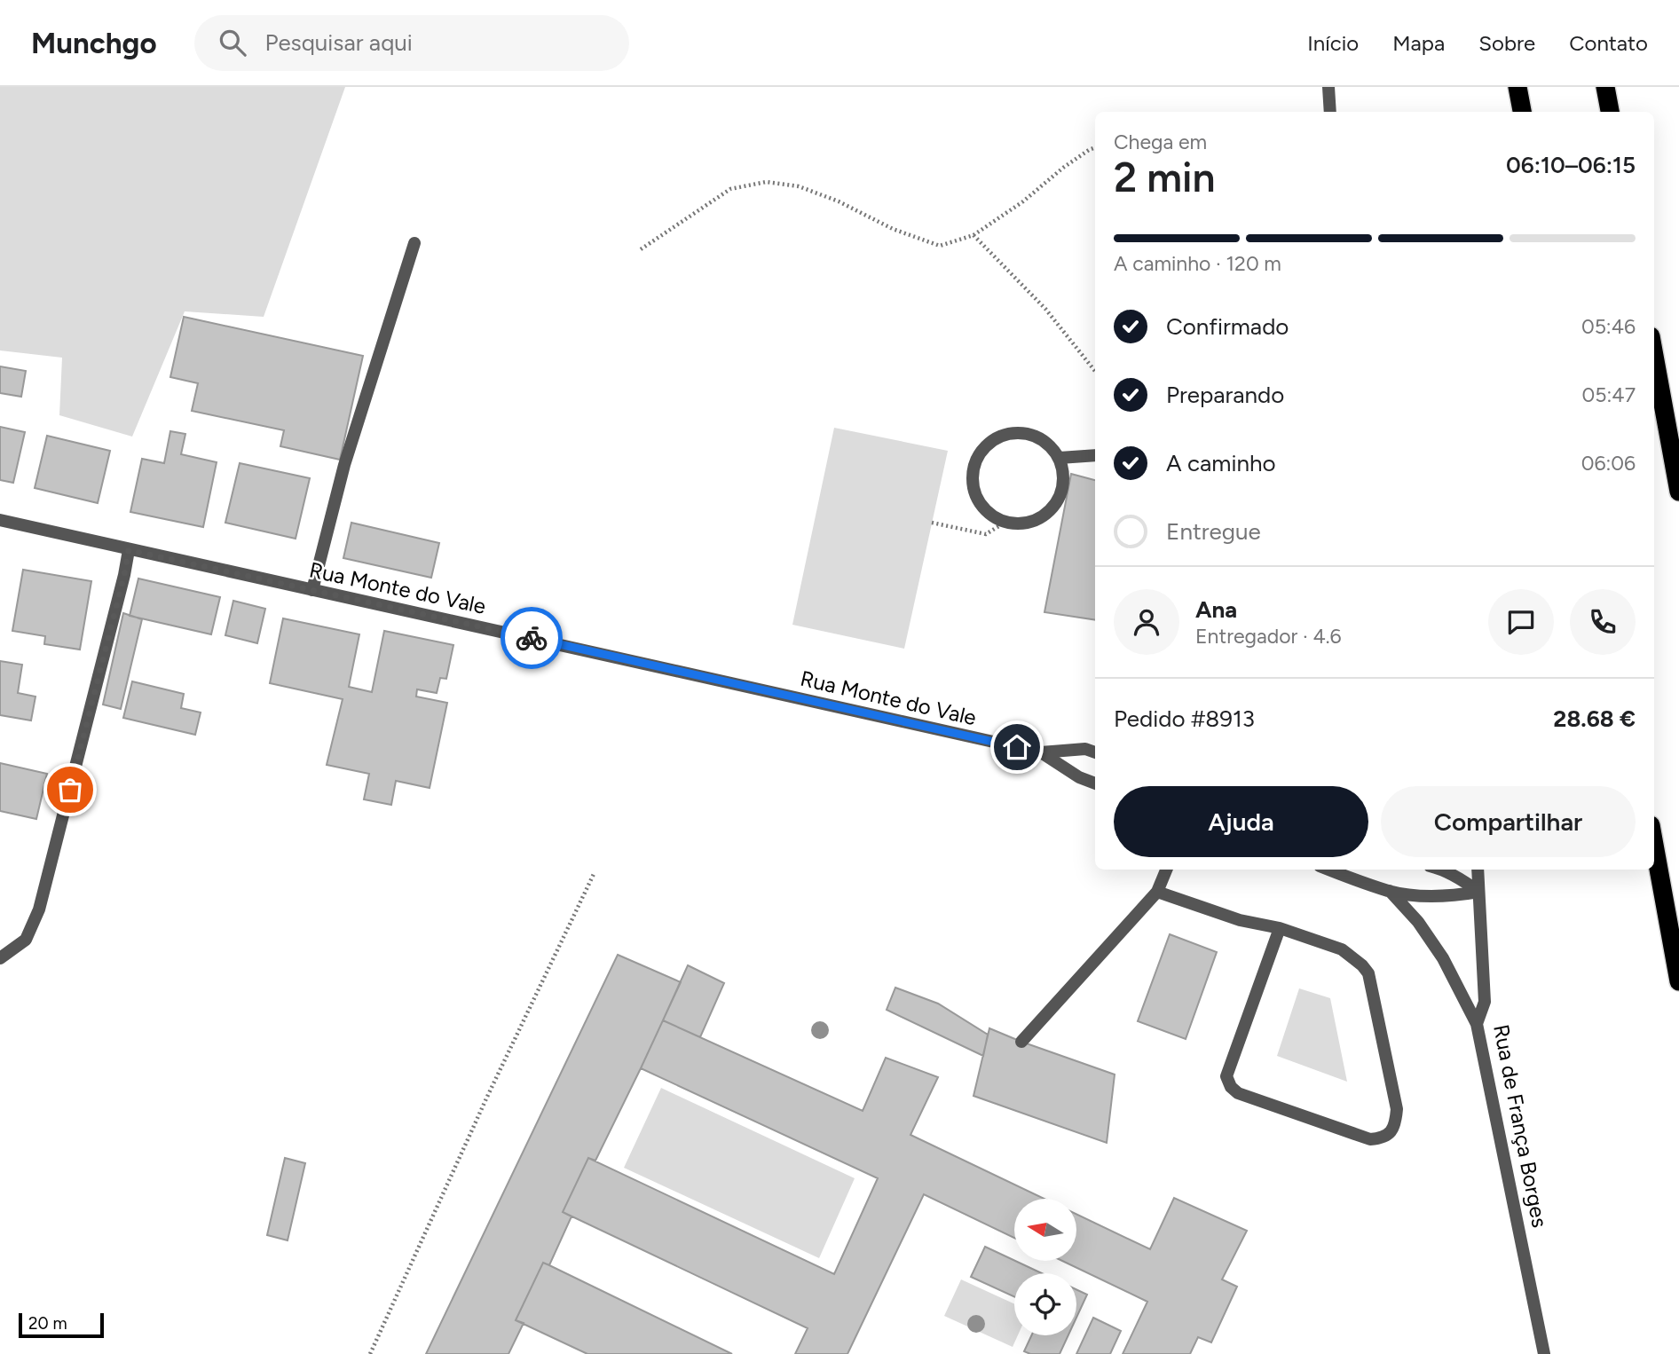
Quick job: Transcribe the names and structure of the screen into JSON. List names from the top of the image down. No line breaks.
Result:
{"streets":{"street":["Rua Monte do Vale","Rua de França Borges"]},"scale_bar":"20 m","north":"left","page":{"header":"Munchgo","search":"Pesquisar aqui","nav":["Início","Mapa","Sobre","Contato"],"heading":["2 min","Chega em","06:10–06:15"],"panel":["Ana","Entregador · 4.6","Pedido #8913","28.68 €"],"bar":"A caminho · 120 m","list":[["Confirmado","05:46"],["Preparando","05:47"],["A caminho","06:06"],"Entregue"],"buttons":["Ajuda","Compartilhar"],"scale":"20 m"}}
